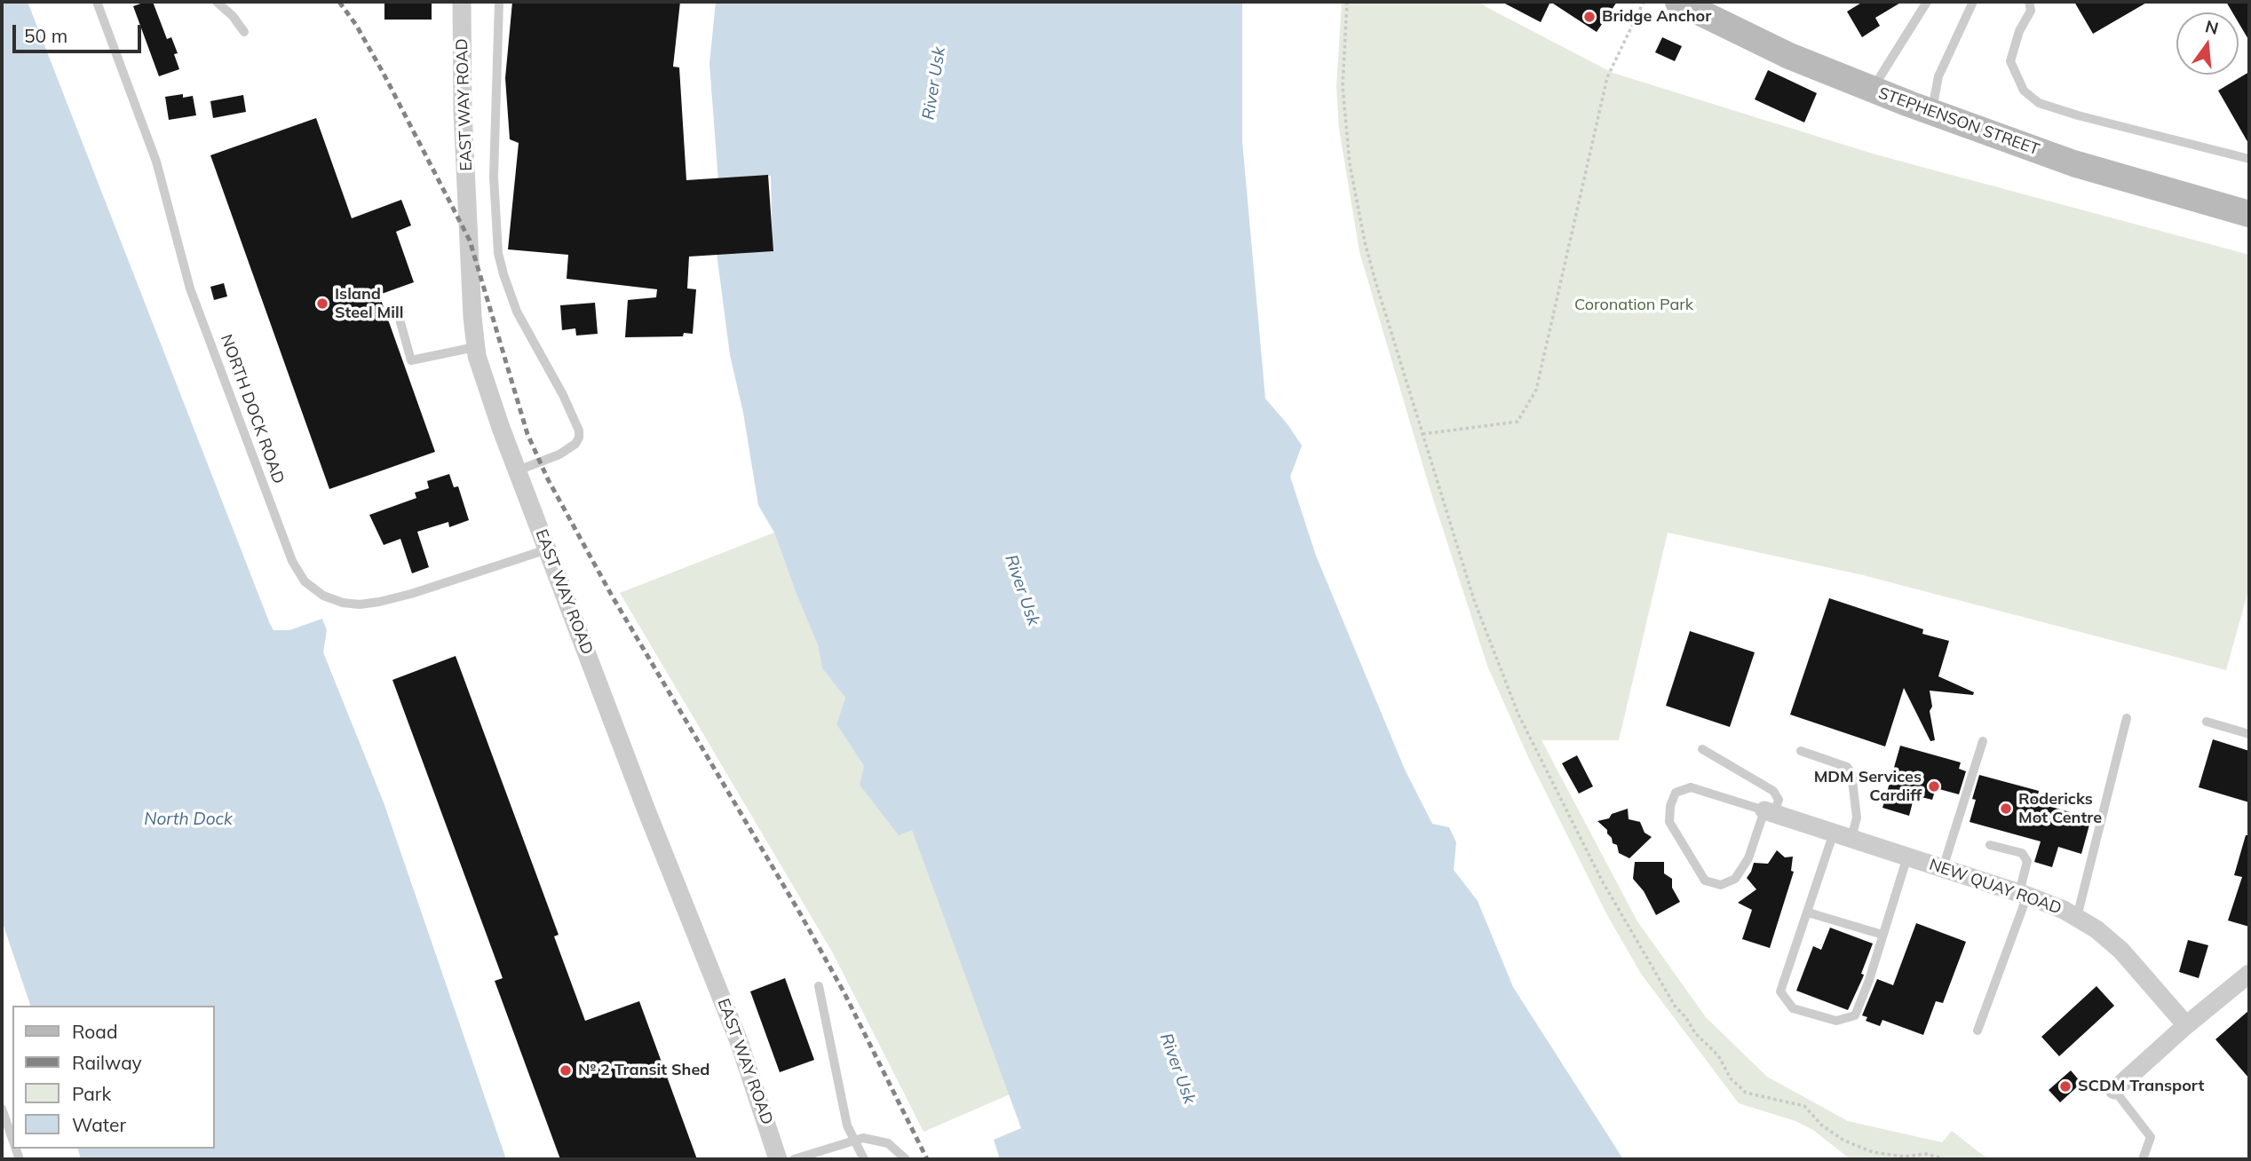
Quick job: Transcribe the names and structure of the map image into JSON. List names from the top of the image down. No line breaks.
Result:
{"streets":{"street":["EAST WAY ROAD","STEPHENSON STREET","NEW QUAY ROAD"],"lane":["NORTH DOCK ROAD"]},"crossings":[["EAST WAY ROAD","NORTH DOCK ROAD"]],"water":["River Usk","North Dock"],"parks":["Coronation Park"],"places":["Bridge Anchor","Island Steel Mill","MDM Services Cardiff","Rodericks Mot Centre","№ 2 Transit Shed","SCDM Transport"],"legend":["Road","Railway","Park","Water"],"scale_bar":"50 m","north":"top"}
